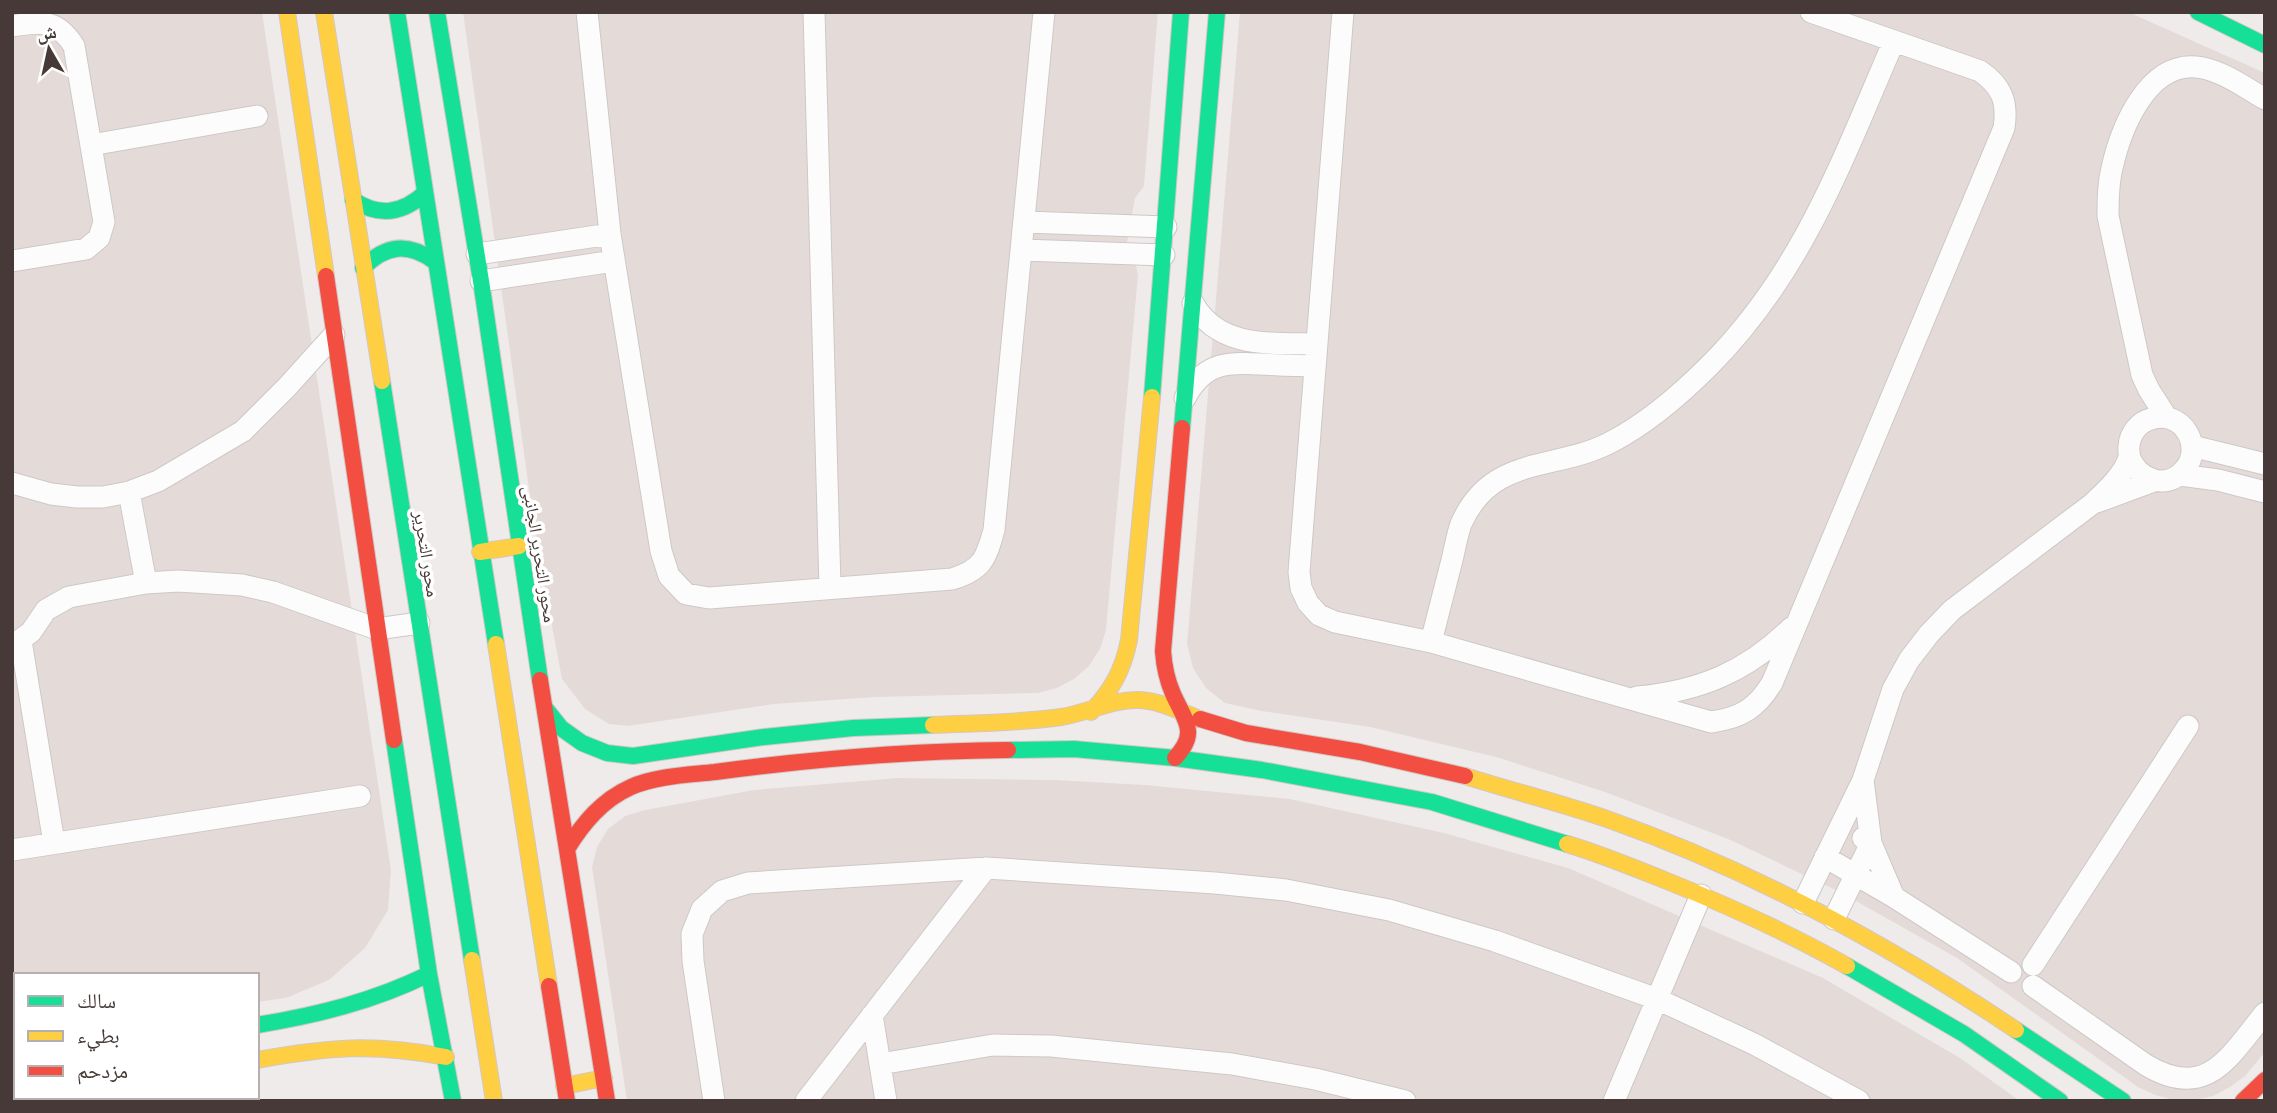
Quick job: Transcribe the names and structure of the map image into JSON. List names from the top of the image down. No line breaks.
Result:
{"streets":{"street":["محور التحرير","محور التحرير الجانبى"]},"legend":["سالك","بطيء","مزدحم"],"north":"top"}
